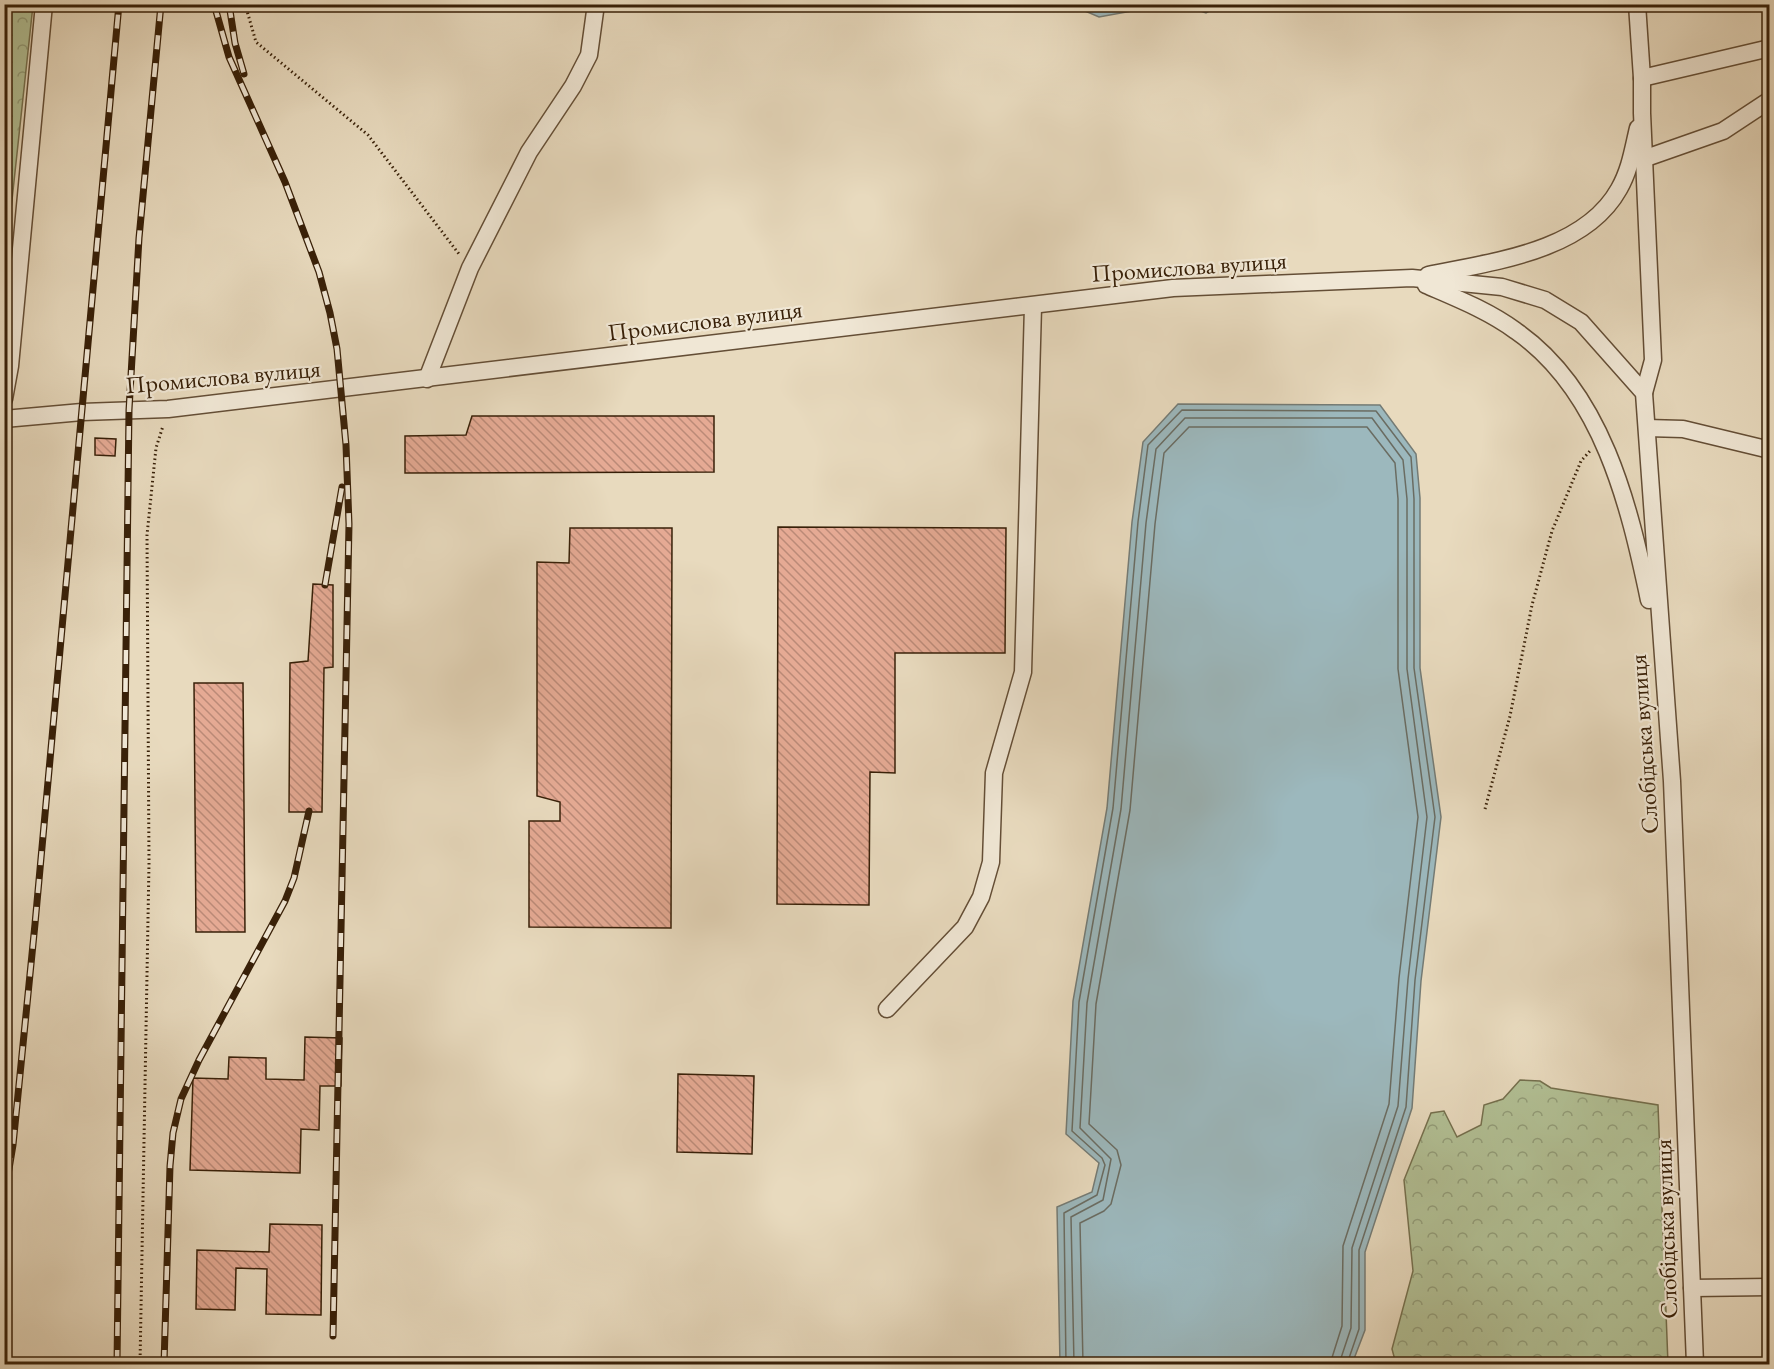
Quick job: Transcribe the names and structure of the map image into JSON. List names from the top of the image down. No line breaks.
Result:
{"streets":{"street":["Промислова вулиця","Слобідська вулиця"]}}
